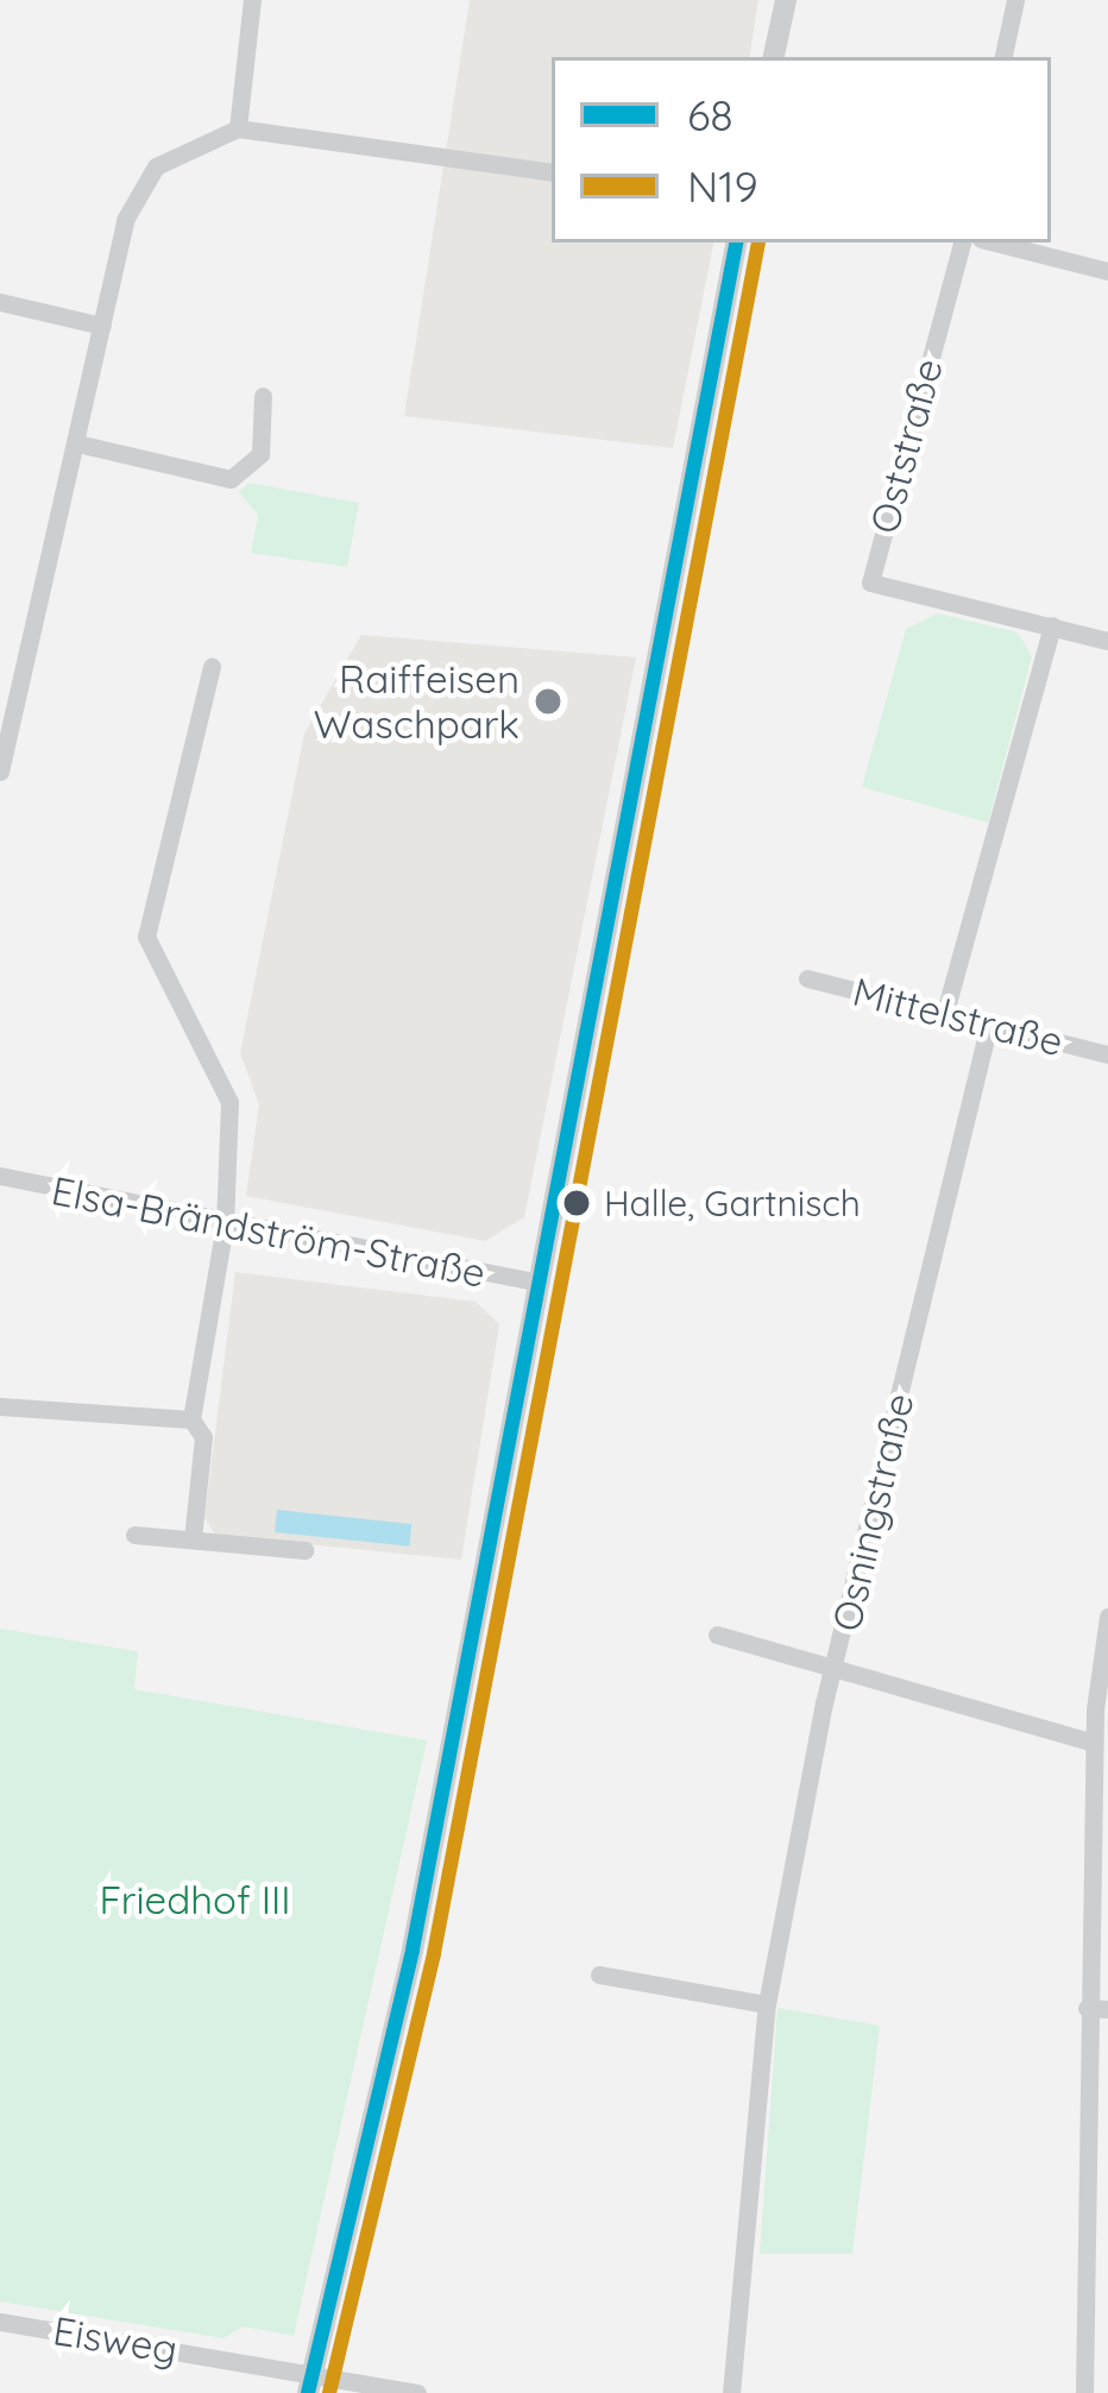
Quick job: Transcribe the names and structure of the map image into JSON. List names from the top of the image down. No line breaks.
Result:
{"streets":{"street":["Oststraße","Mittelstraße","Elsa-Brändström-Straße","Osningstraße","Eisweg"]},"crossings":[["Mittelstraße","Osningstraße"]],"parks":["Friedhof III"],"places":["Raiffeisen Waschpark","Halle, Gartnisch"],"lines":["transit line 68","transit line N19"],"legend":["68","N19"]}
